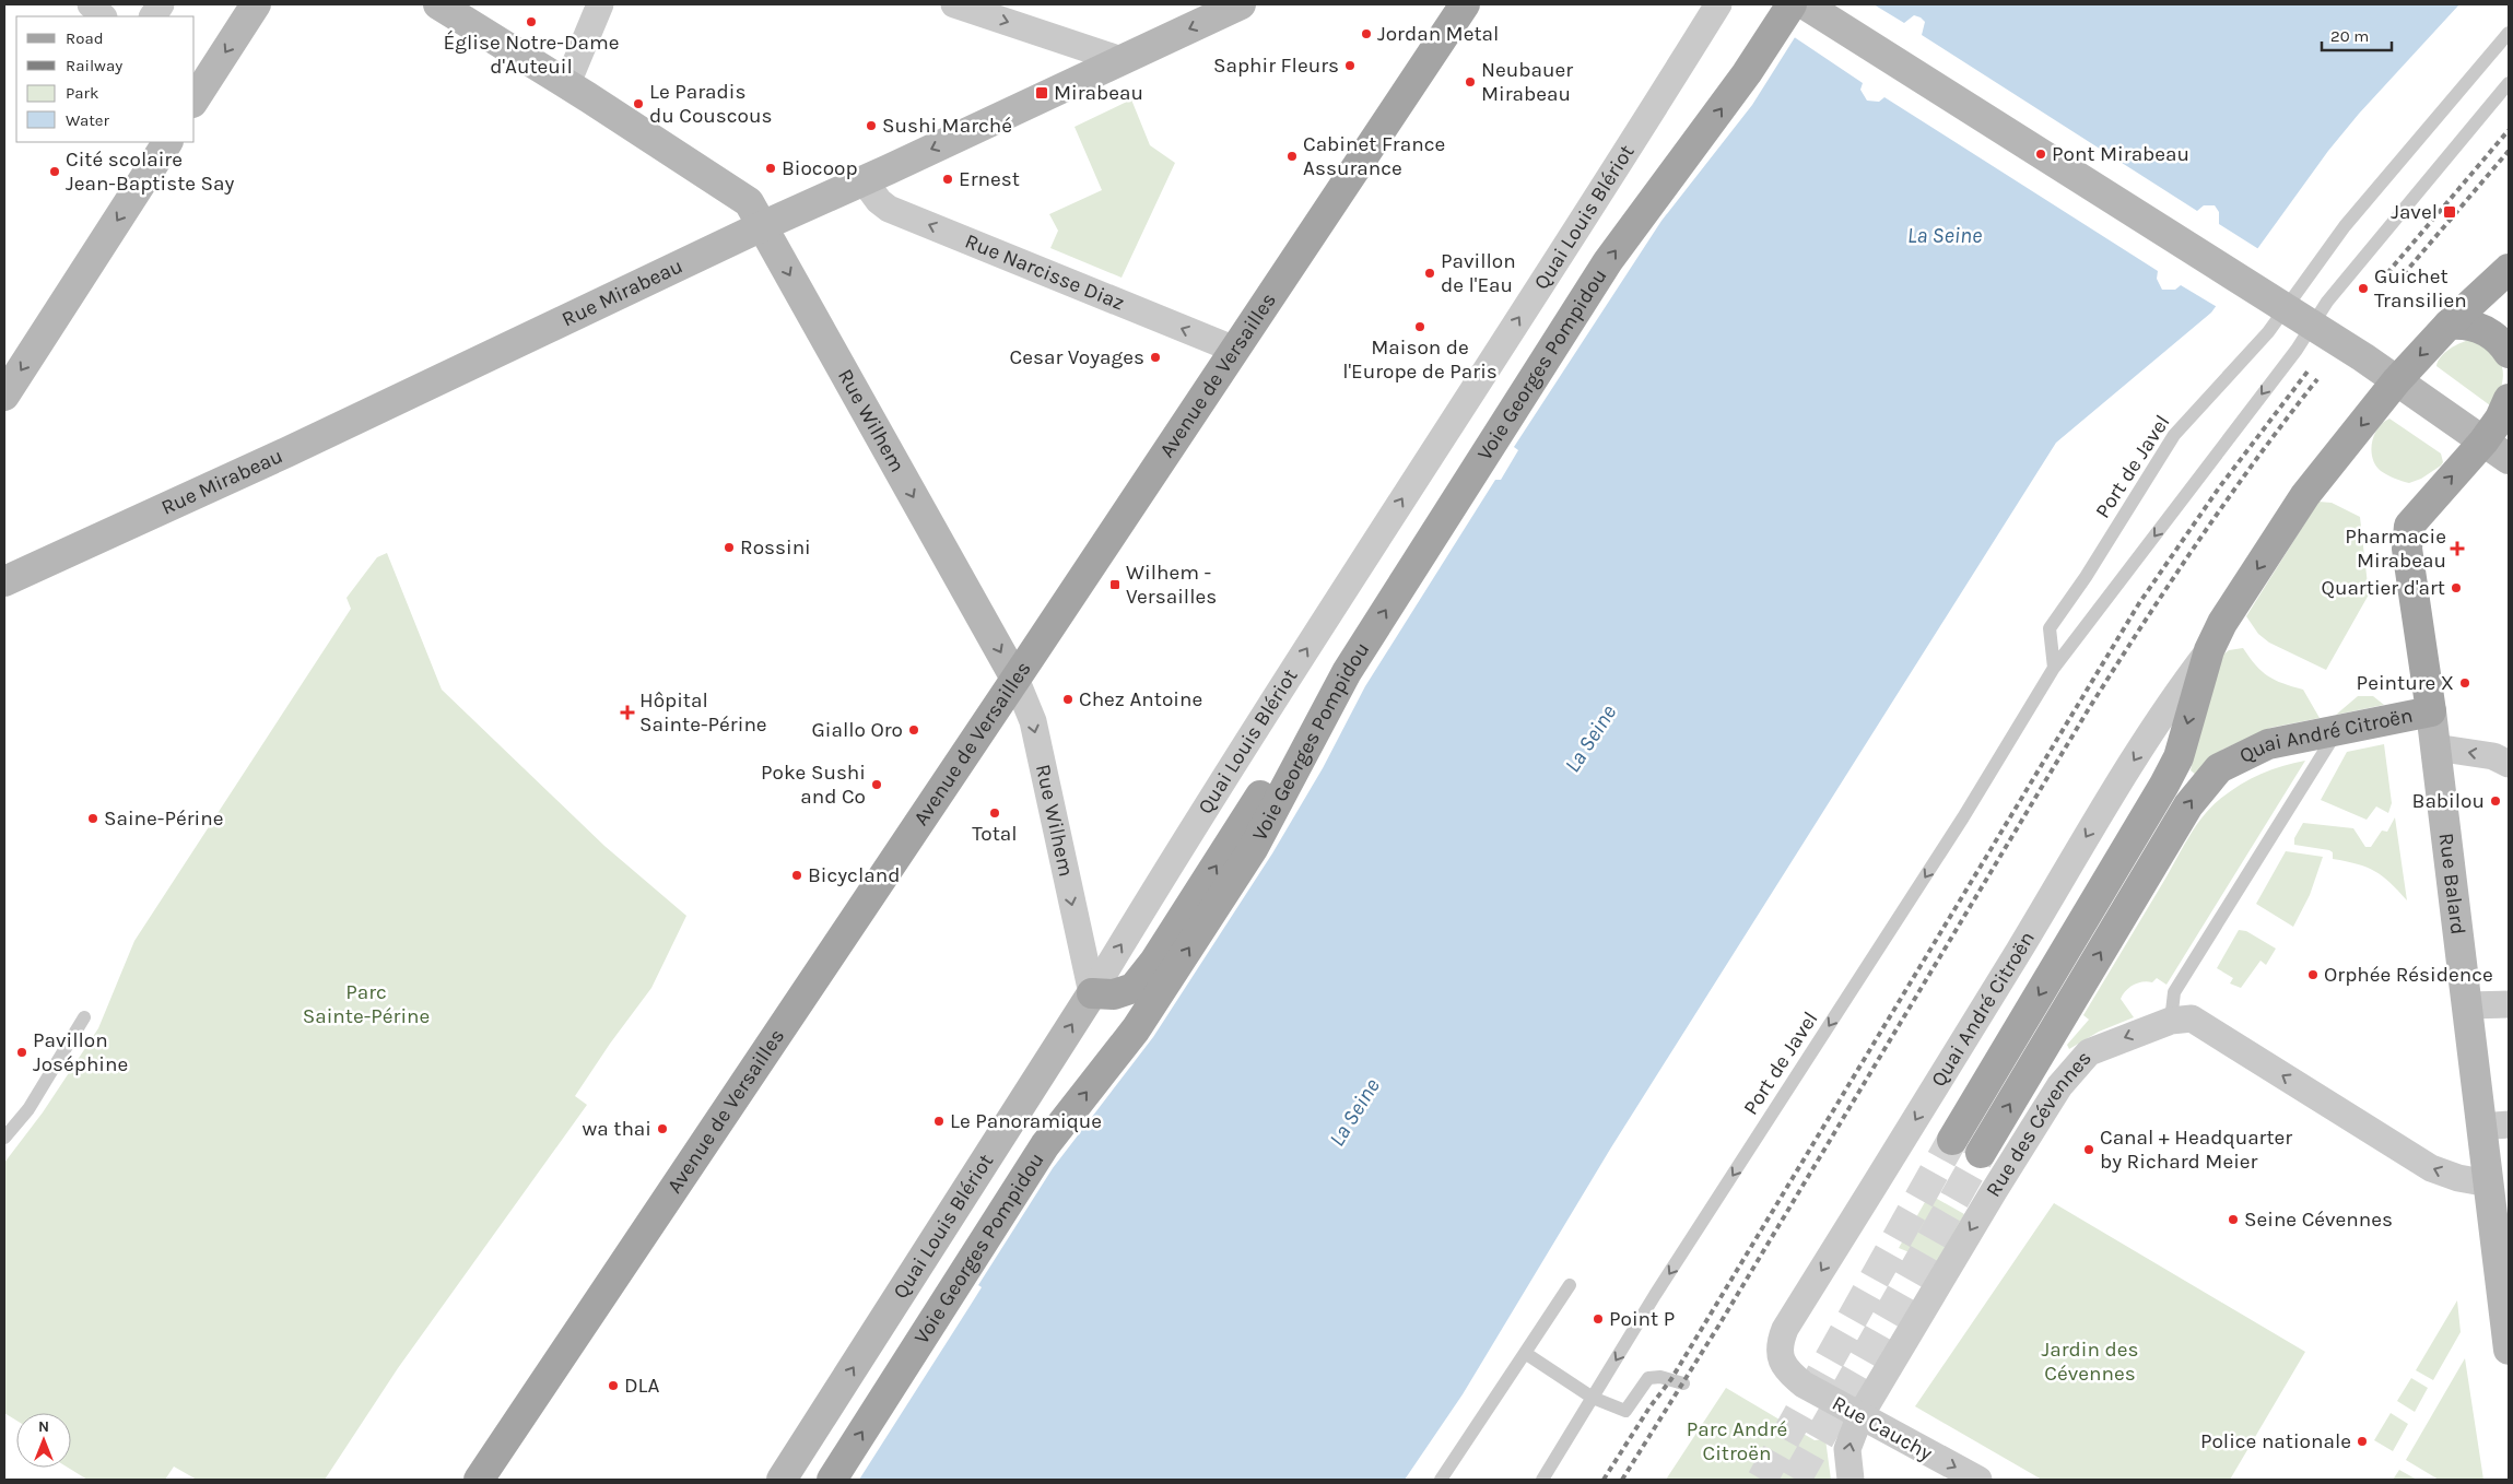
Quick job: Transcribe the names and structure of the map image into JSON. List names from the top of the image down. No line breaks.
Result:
{"streets":{"main road":["Voie Georges Pompidou","Avenue de Versailles","Quai André Citroën","Rue Balard"],"street":["Quai Louis Blériot","Rue Narcisse Diaz","Rue Mirabeau","Rue Wilhem","Rue des Cévennes","Rue Cauchy"],"lane":["Port de Javel"]},"crossings":[["Quai Louis Blériot","Rue Wilhem"],["Rue Narcisse Diaz","Rue Mirabeau"],["Rue Narcisse Diaz","Avenue de Versailles"],["Rue Mirabeau","Rue Wilhem"],["Avenue de Versailles","Rue Wilhem"],["Quai André Citroën","Rue Balard"],["Quai André Citroën","Rue Cauchy"],["Rue Balard","Rue des Cévennes"],["Rue des Cévennes","Rue Cauchy"]],"one_way":["Quai Louis Blériot","Rue Narcisse Diaz","Voie Georges Pompidou","Rue Wilhem","Rue Cauchy"],"water":["La Seine"],"parks":["Parc Sainte-Périne","Jardin des Cévennes","Parc André Citroën"],"places":{"other":["Église Notre-Dame d'Auteuil","Jordan Metal","Saphir Fleurs","Neubauer Mirabeau","Le Paradis du Couscous","Sushi Marché","Pont Mirabeau","Cabinet France Assurance","Biocoop","Cité scolaire Jean-Baptiste Say","Ernest","Pavillon de l'Eau","Guichet Transilien","Maison de l'Europe de Paris","Cesar Voyages","Rossini","Quartier d'art","Peinture X","Chez Antoine","Giallo Oro","Poke Sushi and Co","Babilou","Total","Saine-Périne","Bicycland","Orphée Résidence","Pavillon Joséphine","Le Panoramique","wa thai","Canal + Headquarter by Richard Meier","Seine Cévennes","Point P","DLA","Police nationale"],"transit":["Mirabeau","Javel","Wilhem - Versailles"],"health":["Pharmacie Mirabeau","Hôpital Sainte-Périne"]},"legend":["Road","Railway","Park","Water"],"scale_bar":"20 m","north":"top"}
